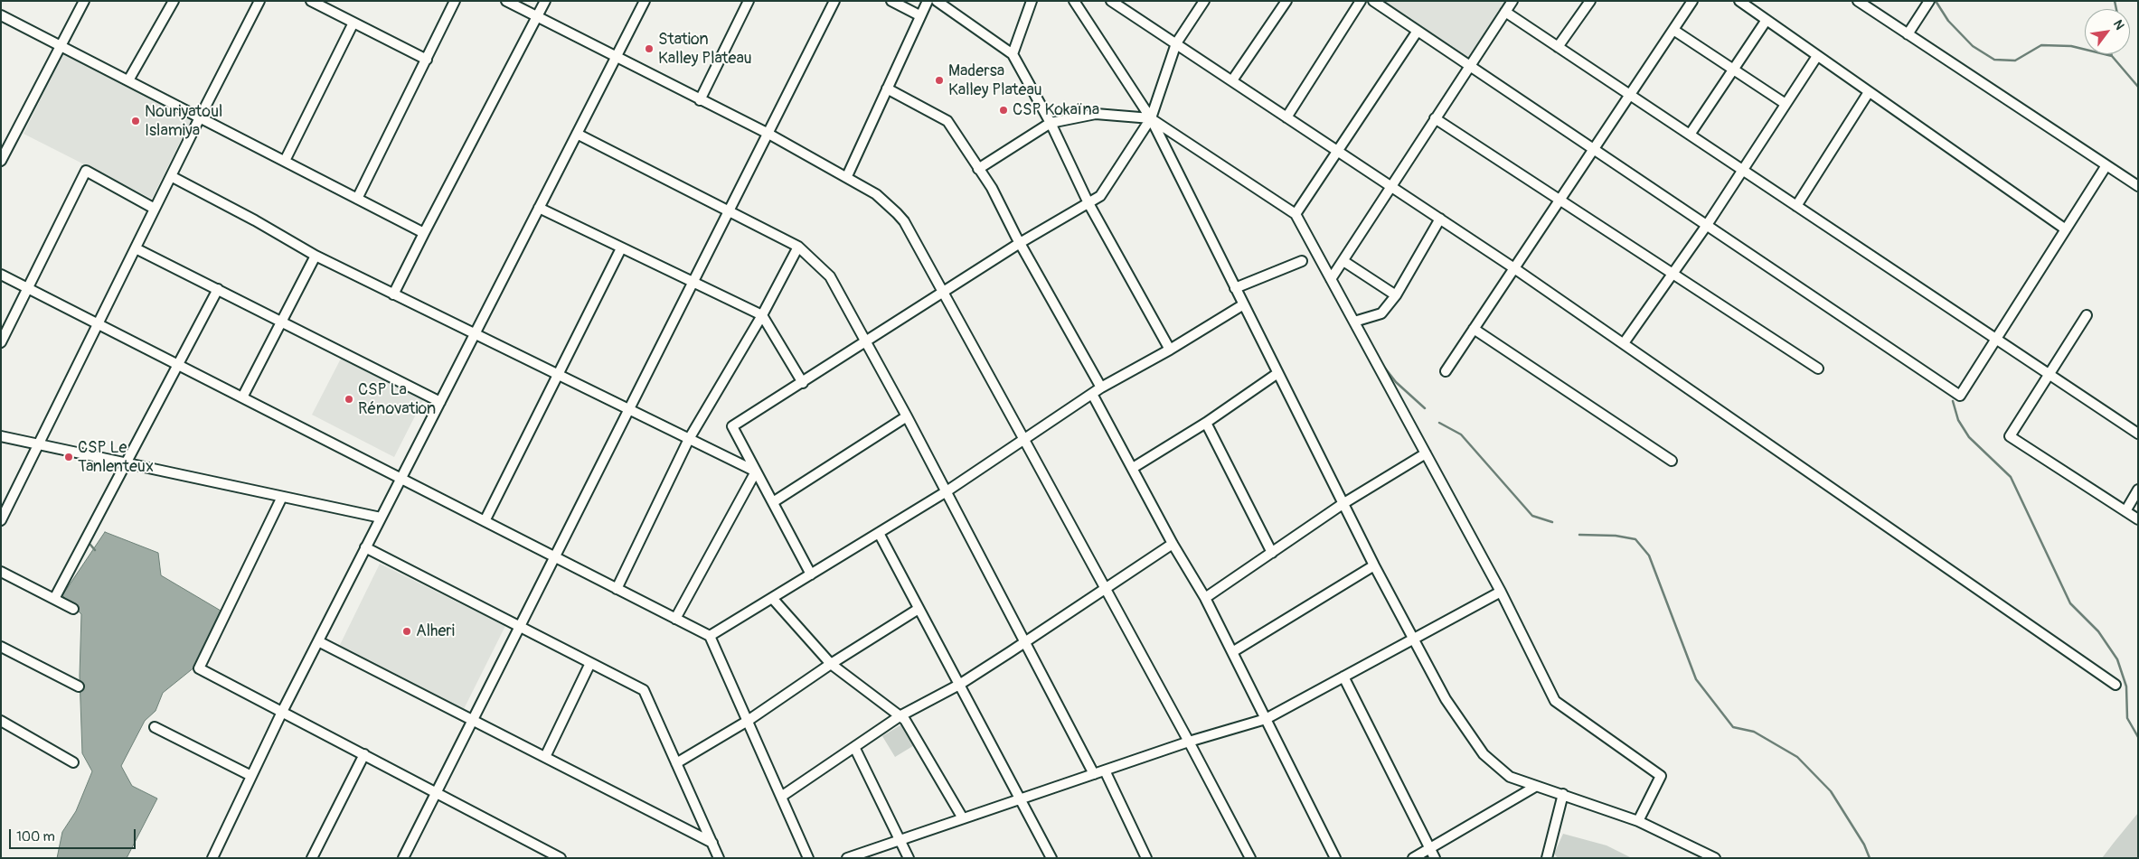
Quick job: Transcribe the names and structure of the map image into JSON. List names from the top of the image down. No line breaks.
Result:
{"places":["Station Kalley Plateau","Madersa Kalley Plateau","CSP Kokaïna","Nouriyatoul Islamiya","CSP La Rénovation","CSP Le Tanlenteux","Alheri"],"scale_bar":"100 m","north":"top right"}
